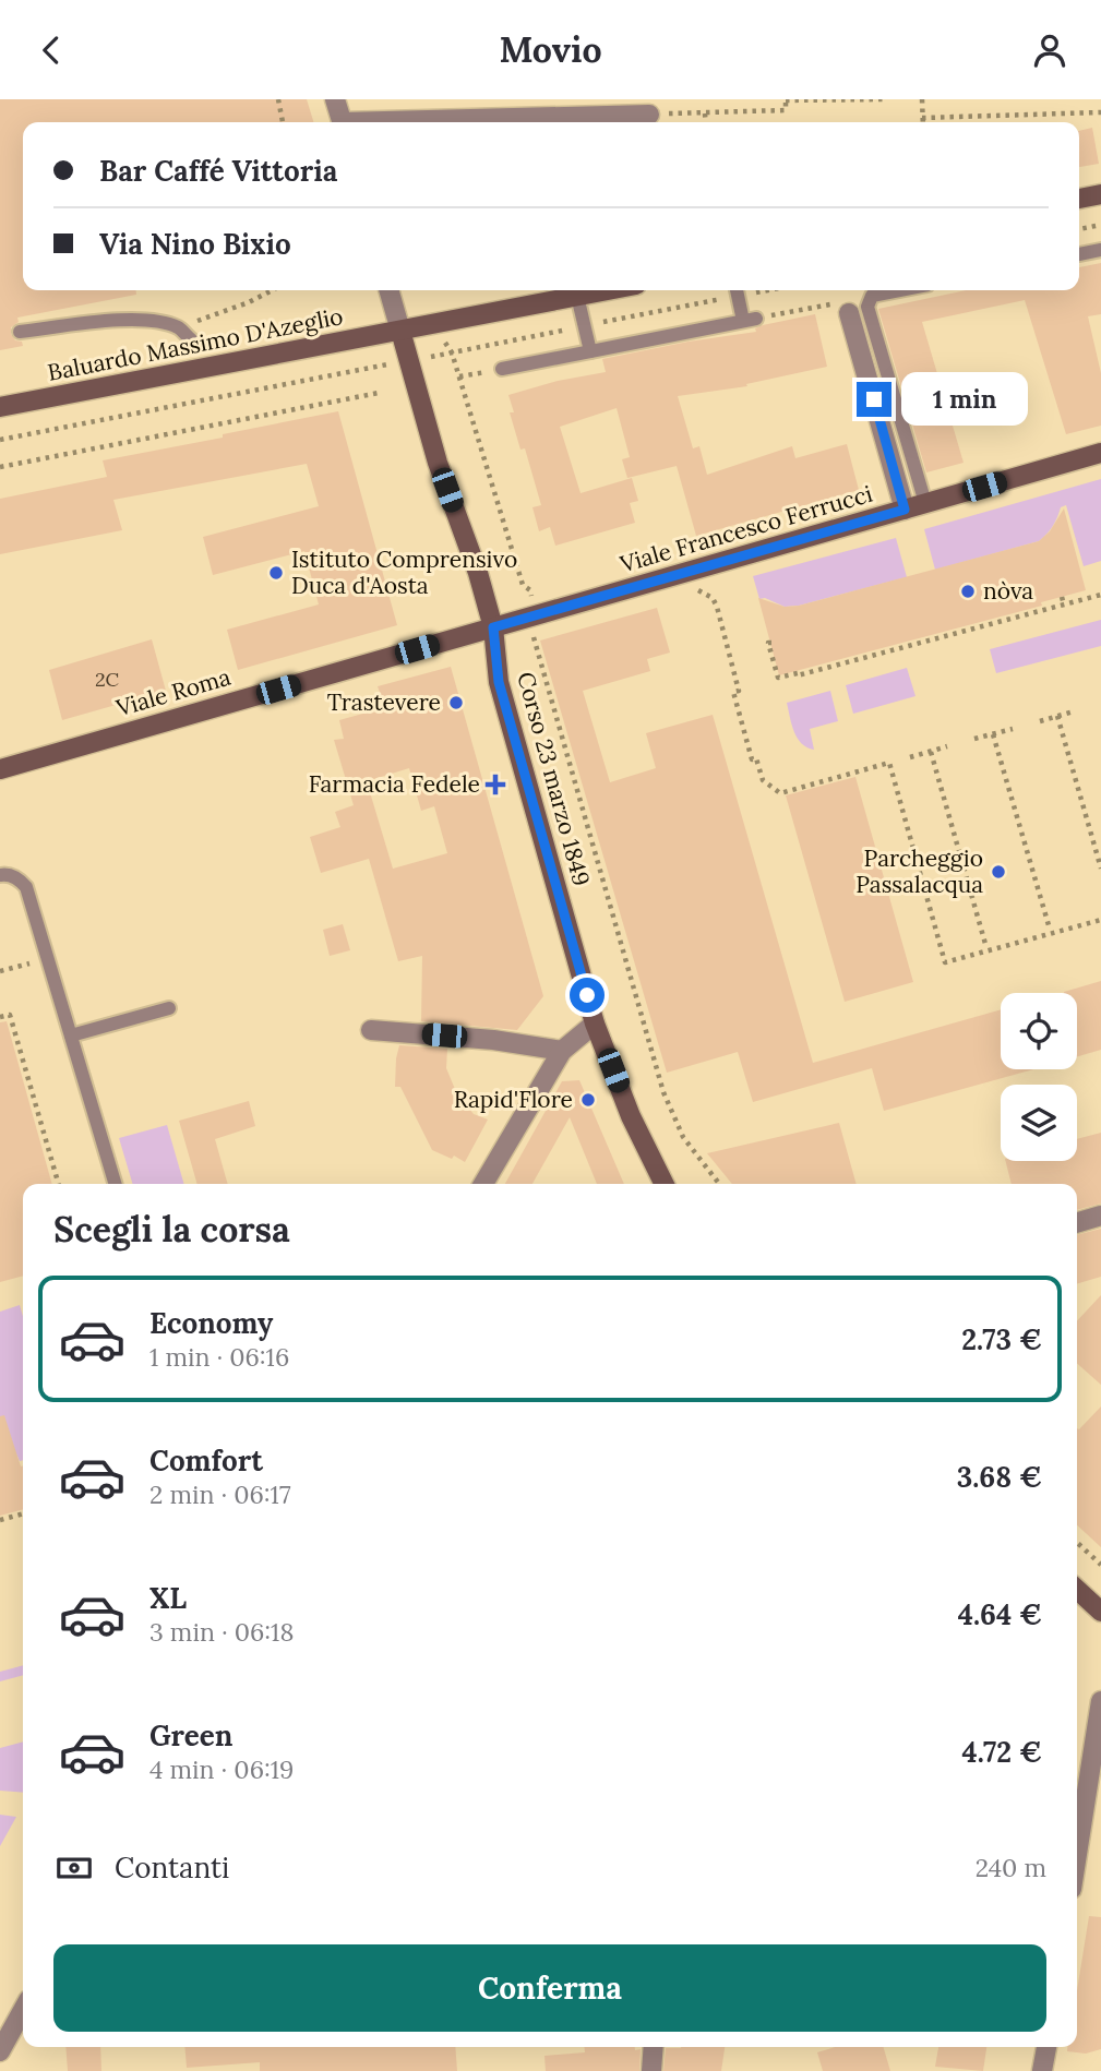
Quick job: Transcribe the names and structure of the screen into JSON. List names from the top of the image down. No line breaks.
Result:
{"streets":{"street":["Baluardo Massimo D'Azeglio","Viale Francesco Ferrucci","Viale Roma","Corso 23 marzo 1849"]},"crossings":[["Baluardo Massimo D'Azeglio","Corso 23 marzo 1849"],["Viale Francesco Ferrucci","Viale Roma"],["Viale Francesco Ferrucci","Corso 23 marzo 1849"],["Viale Roma","Corso 23 marzo 1849"]],"places":{"other":["Istituto Comprensivo Duca d'Aosta","nòva","Trastevere","Parcheggio Passalacqua","Rapid'Flore"],"health":["Farmacia Fedele"]},"house_numbers":["2C"],"page":{"header":"Movio","banner":["Bar Caffé Vittoria","Via Nino Bixio"],"bubble":"1 min","heading":"Scegli la corsa","list":[{"name":"Economy","note":"1 min · 06:16","value":"2.73 €"},{"name":"Comfort","note":"2 min · 06:17","value":"3.68 €"},{"name":"XL","note":"3 min · 06:18","value":"4.64 €"},{"name":"Green","note":"4 min · 06:19","value":"4.72 €"}],"pay":["Contanti","240 m"],"buttons":"Conferma"}}
